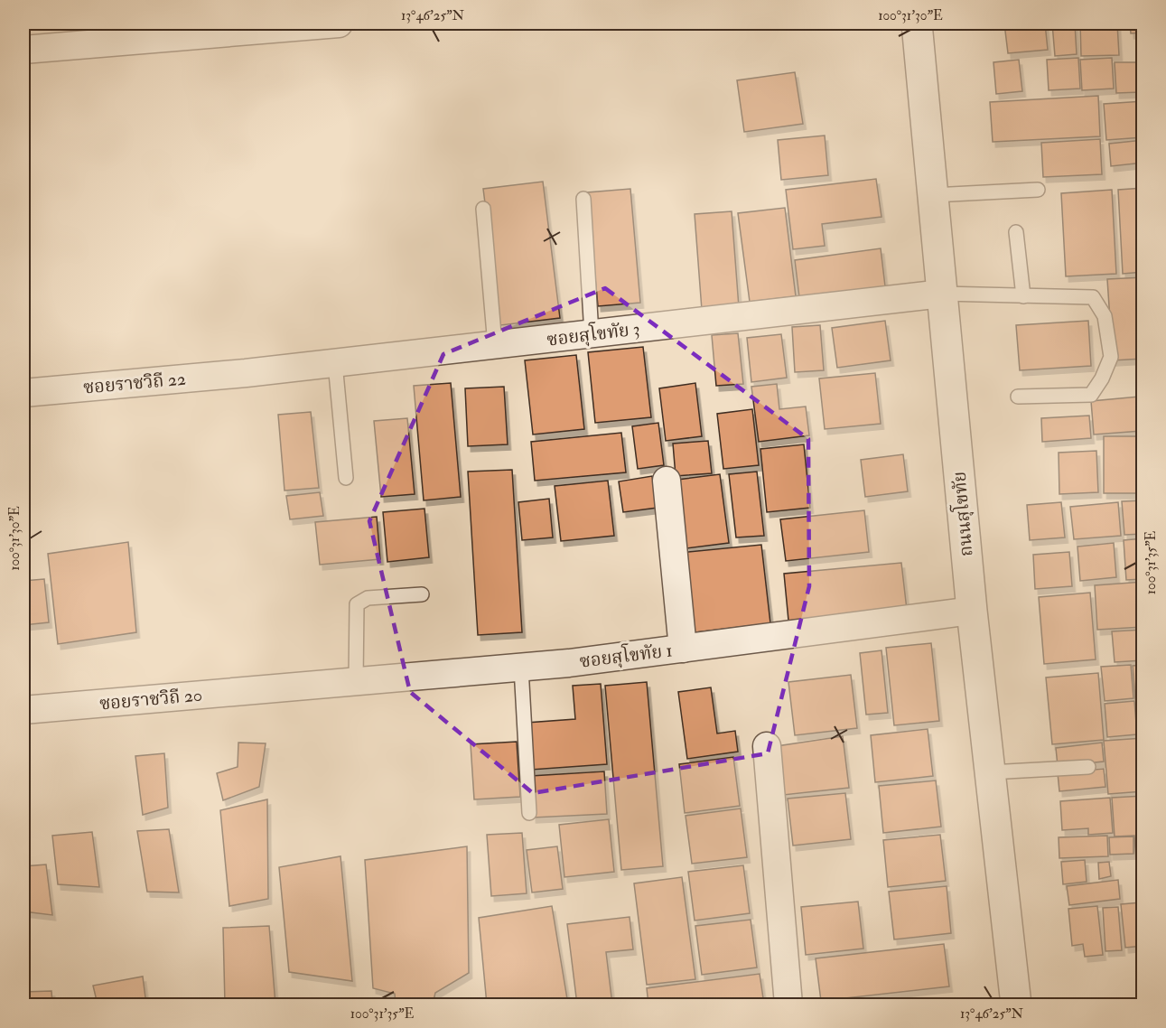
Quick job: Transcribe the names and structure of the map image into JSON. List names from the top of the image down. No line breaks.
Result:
{"streets":{"street":["ซอยสุโขทัย 3","ซอยราชวิถี 22","ถนนสุโขทัย","ซอยสุโขทัย 1","ซอยราชวิถี 20"]},"crossings":[["ซอยสุโขทัย 3","ซอยราชวิถี 22"],["ซอยสุโขทัย 3","ถนนสุโขทัย"],["ถนนสุโขทัย","ซอยสุโขทัย 1"],["ซอยสุโขทัย 1","ซอยราชวิถี 20"]],"coordinates":["13°46'25\"N","100°31'30\"E","100°31'35\"E"]}
